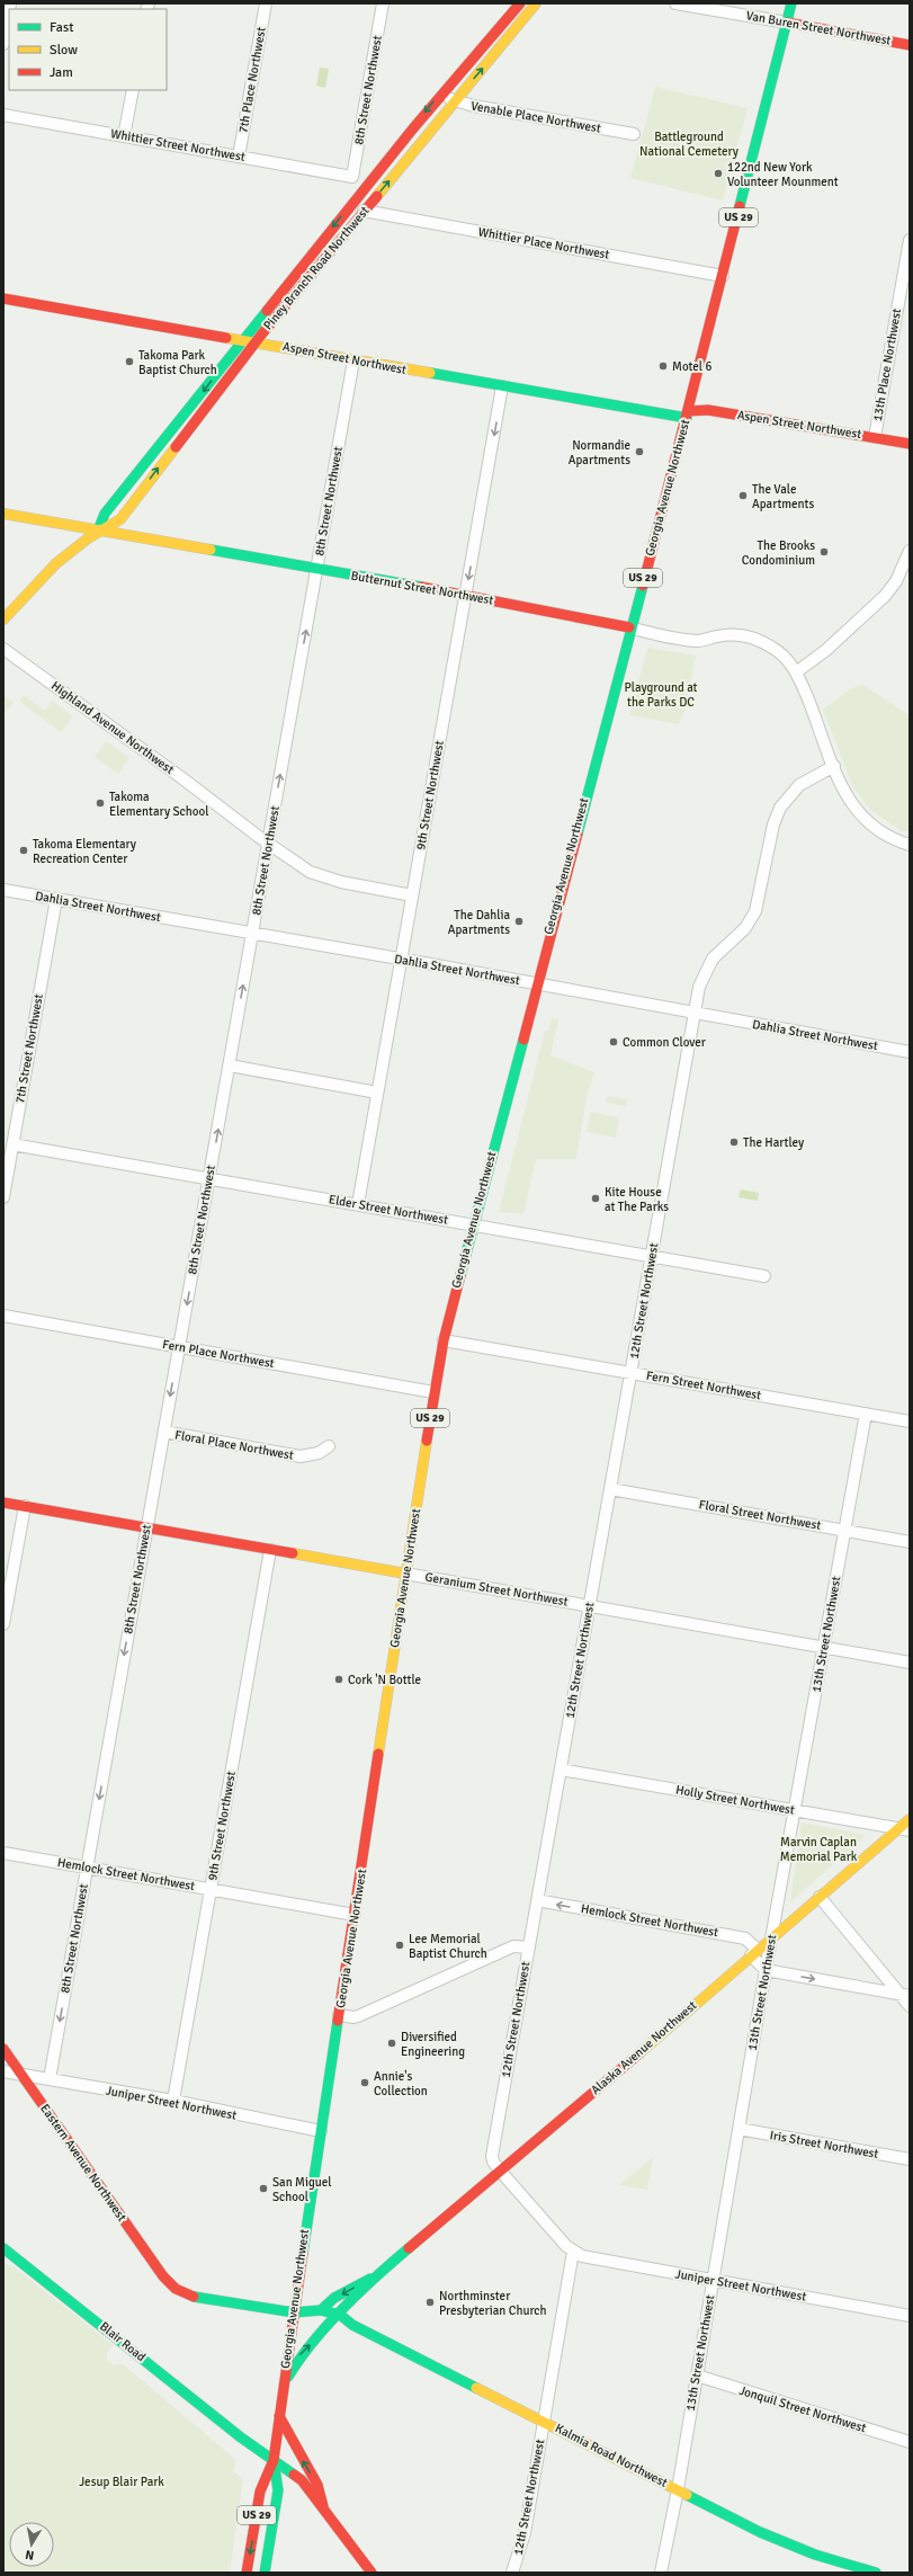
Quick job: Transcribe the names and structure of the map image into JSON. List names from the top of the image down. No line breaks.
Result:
{"streets":{"main road":["Van Buren Street Northwest","US 29","Piney Branch Road Northwest","Aspen Street Northwest","Georgia Avenue Northwest","Butternut Street Northwest","Geranium Street Northwest","Alaska Avenue Northwest","Eastern Avenue Northwest","Blair Road","Kalmia Road Northwest"],"street":["7th Place Northwest","8th Street Northwest","Venable Place Northwest","Whittier Street Northwest","Whittier Place Northwest","13th Place Northwest","Highland Avenue Northwest","9th Street Northwest","Dahlia Street Northwest","7th Street Northwest","Elder Street Northwest","12th Street Northwest","Fern Place Northwest","Fern Street Northwest","Floral Place Northwest","Floral Street Northwest","13th Street Northwest","Holly Street Northwest","Hemlock Street Northwest","Juniper Street Northwest","Iris Street Northwest","Jonquil Street Northwest"]},"crossings":[["Van Buren Street Northwest","Georgia Avenue Northwest"],["7th Place Northwest","Whittier Street Northwest"],["8th Street Northwest","Whittier Street Northwest"],["8th Street Northwest","Aspen Street Northwest"],["8th Street Northwest","Butternut Street Northwest"],["8th Street Northwest","Highland Avenue Northwest"],["8th Street Northwest","Dahlia Street Northwest"],["8th Street Northwest","Elder Street Northwest"],["8th Street Northwest","Fern Place Northwest"],["8th Street Northwest","Floral Place Northwest"],["8th Street Northwest","Geranium Street Northwest"],["8th Street Northwest","Hemlock Street Northwest"],["8th Street Northwest","Juniper Street Northwest"],["Venable Place Northwest","Piney Branch Road Northwest"],["US 29","Georgia Avenue Northwest"],["US 29","Blair Road"],["Whittier Place Northwest","Piney Branch Road Northwest"],["Whittier Place Northwest","Georgia Avenue Northwest"],["Piney Branch Road Northwest","Aspen Street Northwest"],["Piney Branch Road Northwest","Butternut Street Northwest"],["Aspen Street Northwest","13th Place Northwest"],["Aspen Street Northwest","Georgia Avenue Northwest"],["Aspen Street Northwest","9th Street Northwest"],["Georgia Avenue Northwest","Butternut Street Northwest"],["Georgia Avenue Northwest","Dahlia Street Northwest"],["Georgia Avenue Northwest","Elder Street Northwest"],["Georgia Avenue Northwest","Fern Place Northwest"],["Georgia Avenue Northwest","Fern Street Northwest"],["Georgia Avenue Northwest","Geranium Street Northwest"],["Georgia Avenue Northwest","Hemlock Street Northwest"],["Georgia Avenue Northwest","Alaska Avenue Northwest"],["Georgia Avenue Northwest","Juniper Street Northwest"],["Georgia Avenue Northwest","Blair Road"],["Georgia Avenue Northwest","Kalmia Road Northwest"],["Butternut Street Northwest","9th Street Northwest"],["Butternut Street Northwest","12th Street Northwest"],["Highland Avenue Northwest","9th Street Northwest"],["9th Street Northwest","Dahlia Street Northwest"],["9th Street Northwest","Elder Street Northwest"],["9th Street Northwest","Geranium Street Northwest"],["9th Street Northwest","Hemlock Street Northwest"],["9th Street Northwest","Juniper Street Northwest"],["Dahlia Street Northwest","7th Street Northwest"],["Dahlia Street Northwest","12th Street Northwest"],["7th Street Northwest","Elder Street Northwest"],["Elder Street Northwest","12th Street Northwest"],["12th Street Northwest","Fern Street Northwest"],["12th Street Northwest","Floral Street Northwest"],["12th Street Northwest","Geranium Street Northwest"],["12th Street Northwest","Holly Street Northwest"],["12th Street Northwest","Hemlock Street Northwest"],["12th Street Northwest","Alaska Avenue Northwest"],["12th Street Northwest","Juniper Street Northwest"],["12th Street Northwest","Kalmia Road Northwest"],["Fern Street Northwest","13th Street Northwest"],["Floral Street Northwest","13th Street Northwest"],["Geranium Street Northwest","13th Street Northwest"],["13th Street Northwest","Holly Street Northwest"],["13th Street Northwest","Hemlock Street Northwest"],["13th Street Northwest","Alaska Avenue Northwest"],["13th Street Northwest","Juniper Street Northwest"],["13th Street Northwest","Iris Street Northwest"],["13th Street Northwest","Jonquil Street Northwest"],["13th Street Northwest","Kalmia Road Northwest"],["Holly Street Northwest","Alaska Avenue Northwest"],["Hemlock Street Northwest","Alaska Avenue Northwest"],["Alaska Avenue Northwest","Kalmia Road Northwest"],["Juniper Street Northwest","Eastern Avenue Northwest"],["Eastern Avenue Northwest","Kalmia Road Northwest"]],"one_way":["Hemlock Street Northwest"],"parks":["Battleground National Cemetery","Playground at the Parks DC","Marvin Caplan Memorial Park","Jesup Blair Park"],"places":["122nd New York Volunteer Mounment","Takoma Park Baptist Church","Motel 6","Normandie Apartments","The Vale Apartments","The Brooks Condominium","Takoma Elementary School","Takoma Elementary Recreation Center","The Dahlia Apartments","Common Clover","The Hartley","Kite House at The Parks","Cork 'N Bottle","Lee Memorial Baptist Church","Diversified Engineering","Annie's Collection","San Miguel School","Northminster Presbyterian Church"],"legend":["Fast","Slow","Jam"],"north":"bottom"}
